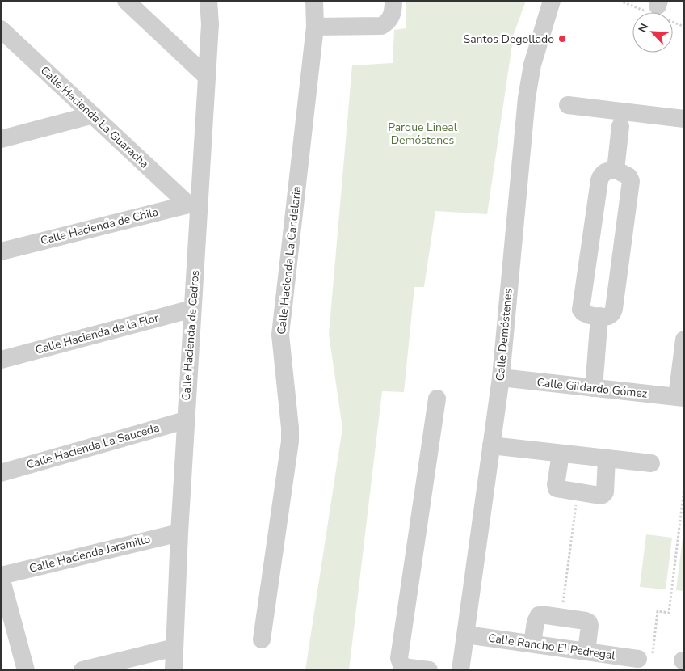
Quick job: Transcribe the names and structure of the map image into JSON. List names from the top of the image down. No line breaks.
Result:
{"streets":{"street":["Calle Hacienda La Guaracha","Calle Hacienda de Chila","Calle Hacienda La Candelaria","Calle Hacienda de la Flor","Calle Demóstenes","Calle Hacienda de Cedros","Calle Gildardo Gómez","Calle Hacienda La Sauceda","Calle Hacienda Jaramillo","Calle Rancho El Pedregal"]},"crossings":[["Calle Hacienda La Guaracha","Calle Hacienda de Chila"],["Calle Hacienda La Guaracha","Calle Hacienda de Cedros"],["Calle Hacienda de Chila","Calle Hacienda de Cedros"],["Calle Hacienda de la Flor","Calle Hacienda de Cedros"],["Calle Demóstenes","Calle Gildardo Gómez"],["Calle Demóstenes","Calle Rancho El Pedregal"],["Calle Hacienda de Cedros","Calle Hacienda La Sauceda"],["Calle Hacienda de Cedros","Calle Hacienda Jaramillo"]],"parks":["Parque Lineal Demóstenes"],"places":["Santos Degollado"],"north":"top left"}
